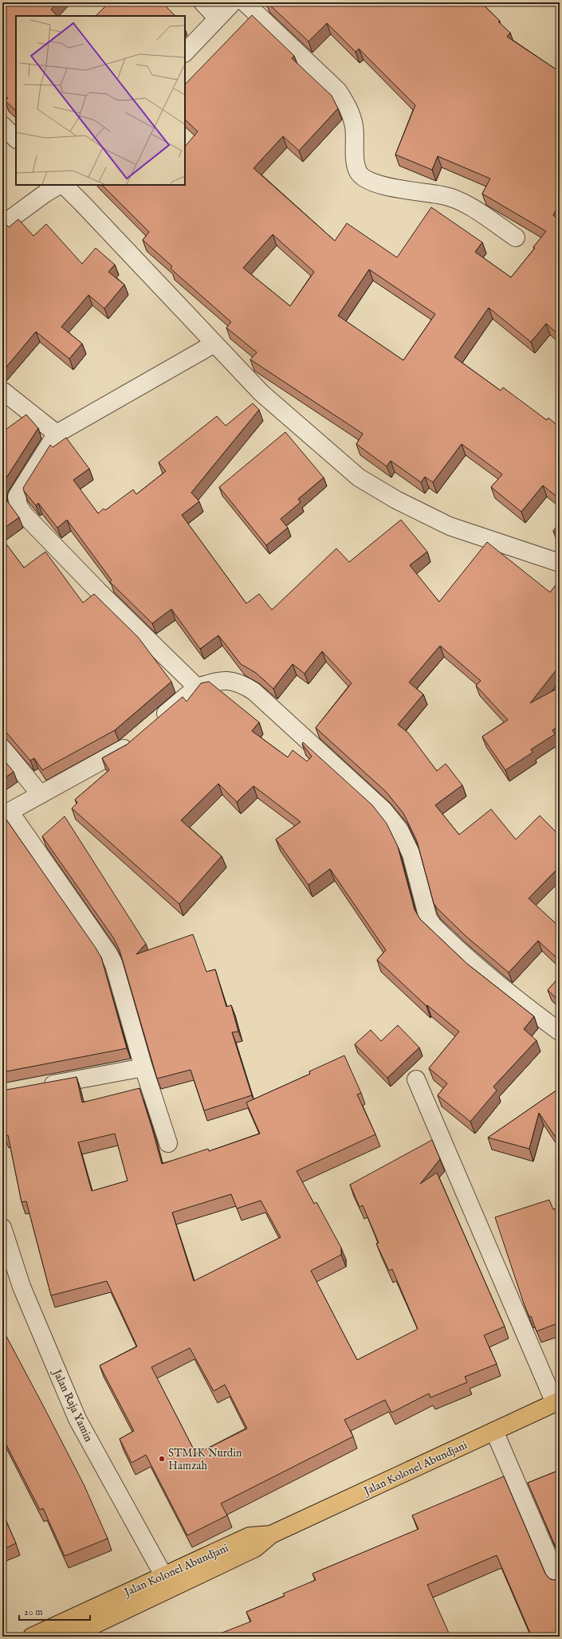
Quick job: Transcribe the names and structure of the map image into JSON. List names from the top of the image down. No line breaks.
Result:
{"streets":{"main road":["Jalan Kolonel Abundjani"],"street":["Jalan Raja Yamin"]},"crossings":[["Jalan Raja Yamin","Jalan Kolonel Abundjani"]],"places":["STMIK Nurdin Hamzah"],"scale_bar":"20 m"}
